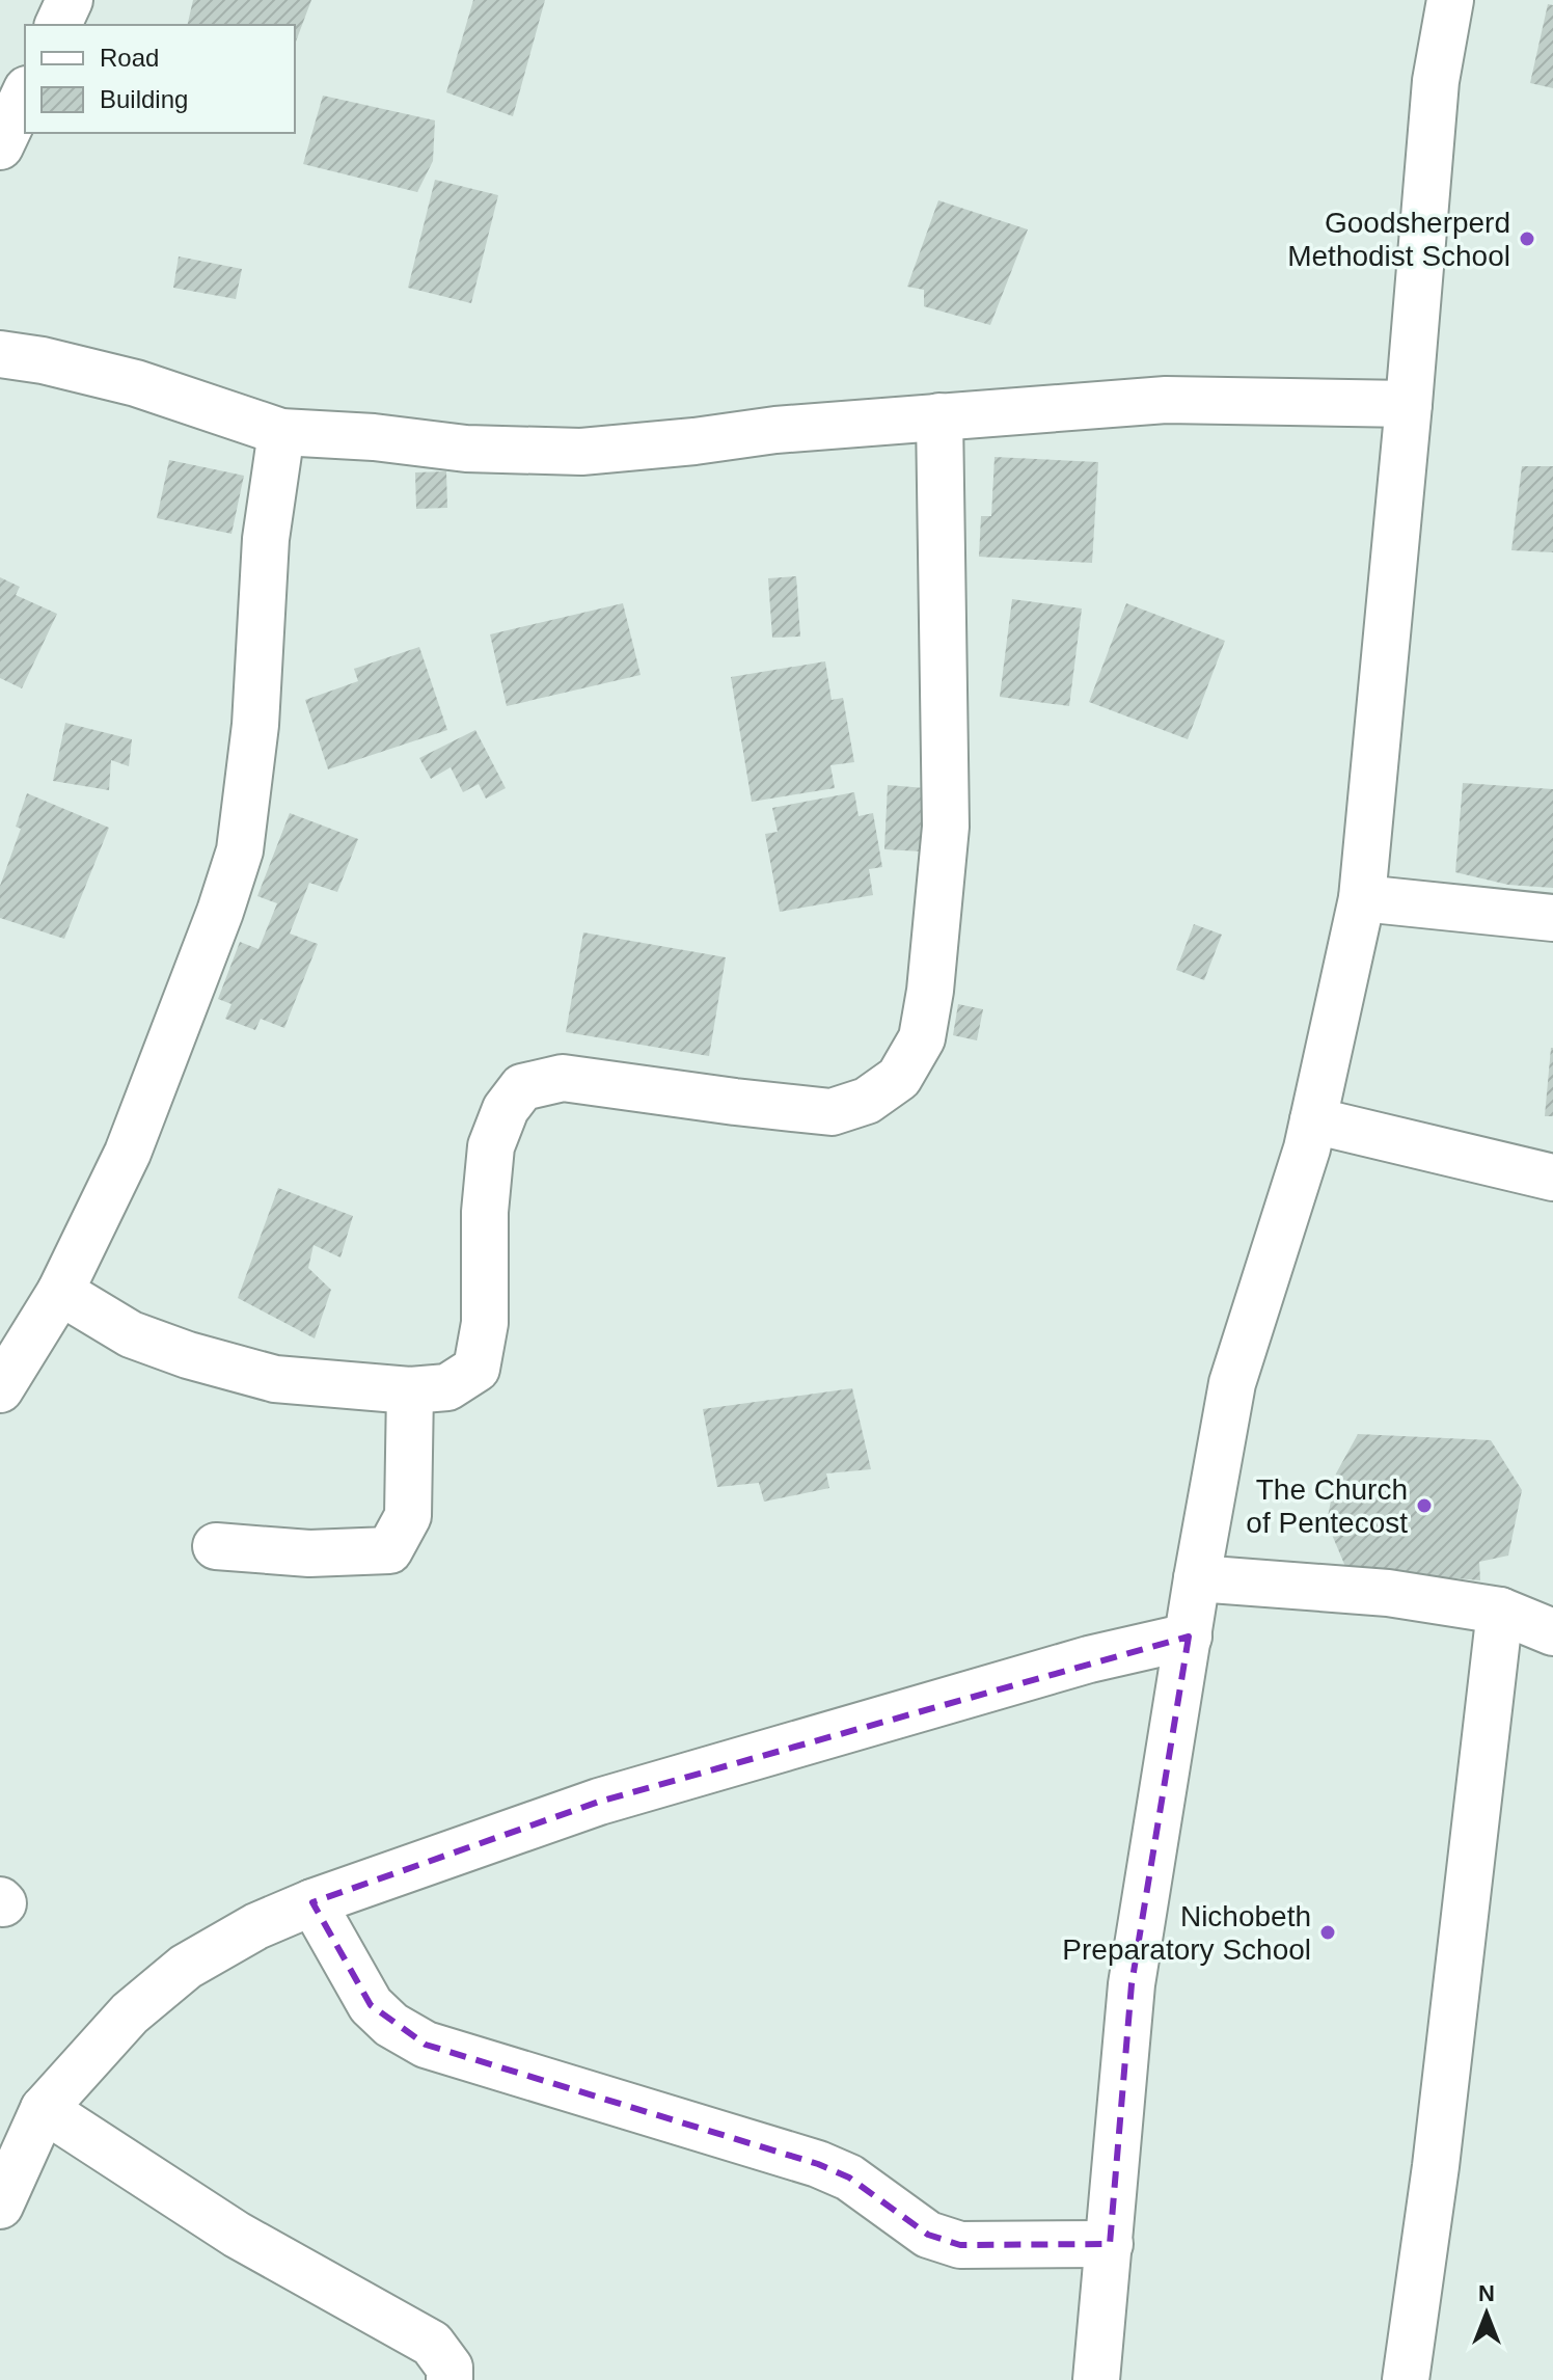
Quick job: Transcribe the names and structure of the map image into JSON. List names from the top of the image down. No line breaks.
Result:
{"places":["Goodsherperd Methodist School","The Church of Pentecost","Nichobeth Preparatory School"],"legend":["Road","Building"],"north":"top"}
